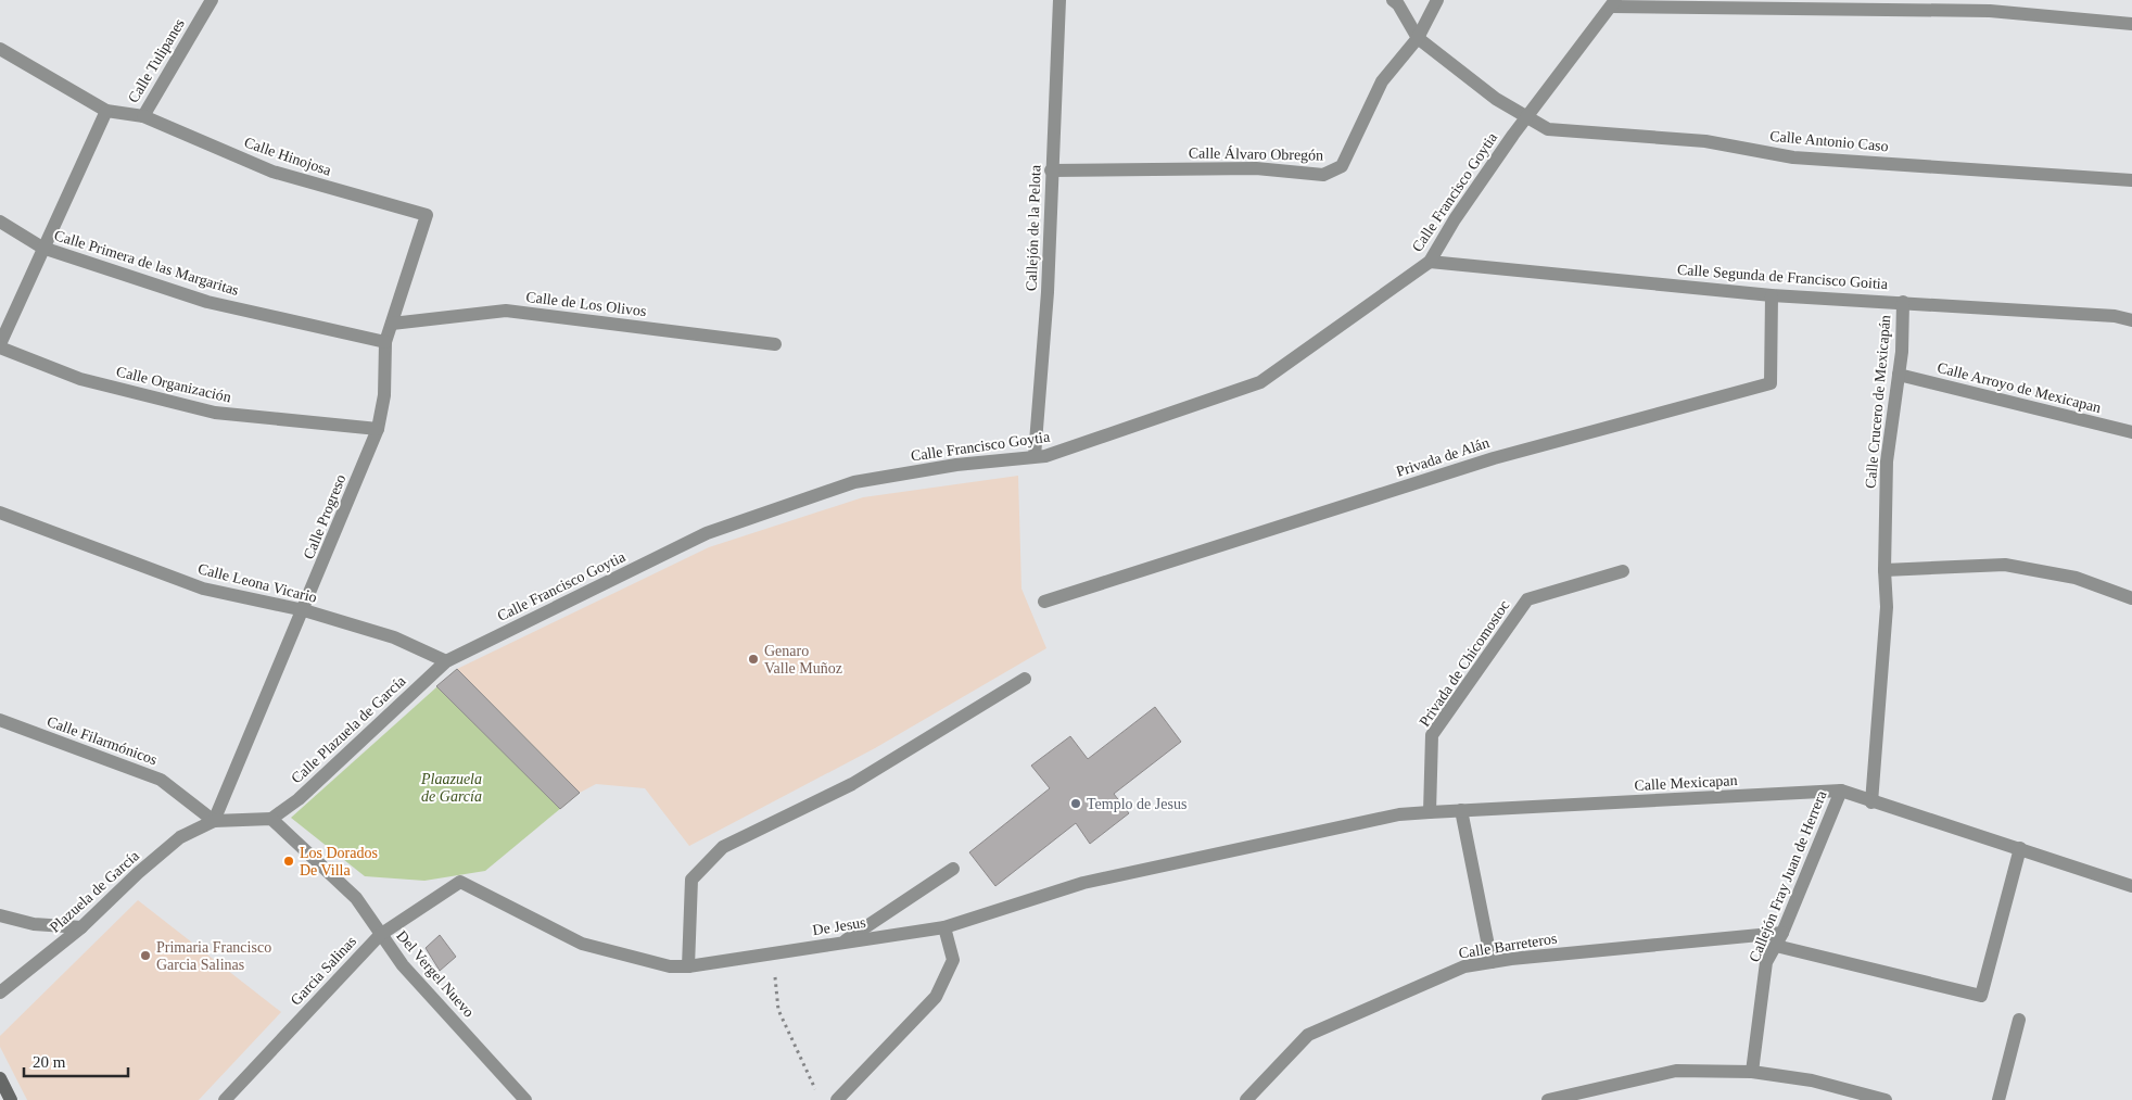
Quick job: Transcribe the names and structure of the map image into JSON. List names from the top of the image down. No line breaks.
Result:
{"streets":{"street":["Calle Tulipanes","Calle Antonio Caso","Calle Álvaro Obregón","Calle Hinojosa","Calle Francisco Goytia","Callejón de la Pelota","Calle Primera de las Margaritas","Calle Segunda de Francisco Goitia","Calle de Los Olivos","Calle Organización","Calle Arroyo de Mexicapan","Calle Crucero de Mexicapán","Privada de Alán","Calle Progreso","Calle Leona Vicario","Privada de Chicomostoc","Calle Plazuela de García","Calle Filarmónicos","Calle Mexicapan","Callejón Fray Juan de Herrera","Plazuela de García","De Jesus","Calle Barreteros","Garcia Salinas","Del Vergel Nuevo"]},"crossings":[["Calle Tulipanes","Calle Hinojosa"],["Calle Antonio Caso","Calle Álvaro Obregón"],["Calle Antonio Caso","Calle Francisco Goytia"],["Calle Álvaro Obregón","Callejón de la Pelota"],["Calle Hinojosa","Calle Progreso"],["Calle Francisco Goytia","Callejón de la Pelota"],["Calle Francisco Goytia","Calle Segunda de Francisco Goitia"],["Calle Francisco Goytia","Calle Leona Vicario"],["Calle Francisco Goytia","Calle Plazuela de García"],["Calle Primera de las Margaritas","Calle Progreso"],["Calle Segunda de Francisco Goitia","Calle Crucero de Mexicapán"],["Calle Segunda de Francisco Goitia","Privada de Alán"],["Calle de Los Olivos","Calle Progreso"],["Calle Organización","Calle Progreso"],["Calle Arroyo de Mexicapan","Calle Crucero de Mexicapán"],["Calle Crucero de Mexicapán","Calle Mexicapan"],["Calle Progreso","Calle Leona Vicario"],["Calle Progreso","Calle Filarmónicos"],["Calle Progreso","Plazuela de García"],["Calle Leona Vicario","Calle Plazuela de García"],["Privada de Chicomostoc","Calle Mexicapan"],["Calle Plazuela de García","Del Vergel Nuevo"],["Calle Filarmónicos","Plazuela de García"],["Calle Mexicapan","Callejón Fray Juan de Herrera"],["Calle Mexicapan","De Jesus"],["Callejón Fray Juan de Herrera","Calle Barreteros"],["De Jesus","Garcia Salinas"],["Garcia Salinas","Del Vergel Nuevo"]],"parks":["Plaazuela de García"],"places":["Genaro Valle Muñoz","Templo de Jesus","Los Dorados De Villa","Primaria Francisco Garcia Salinas"],"scale_bar":"20 m"}
